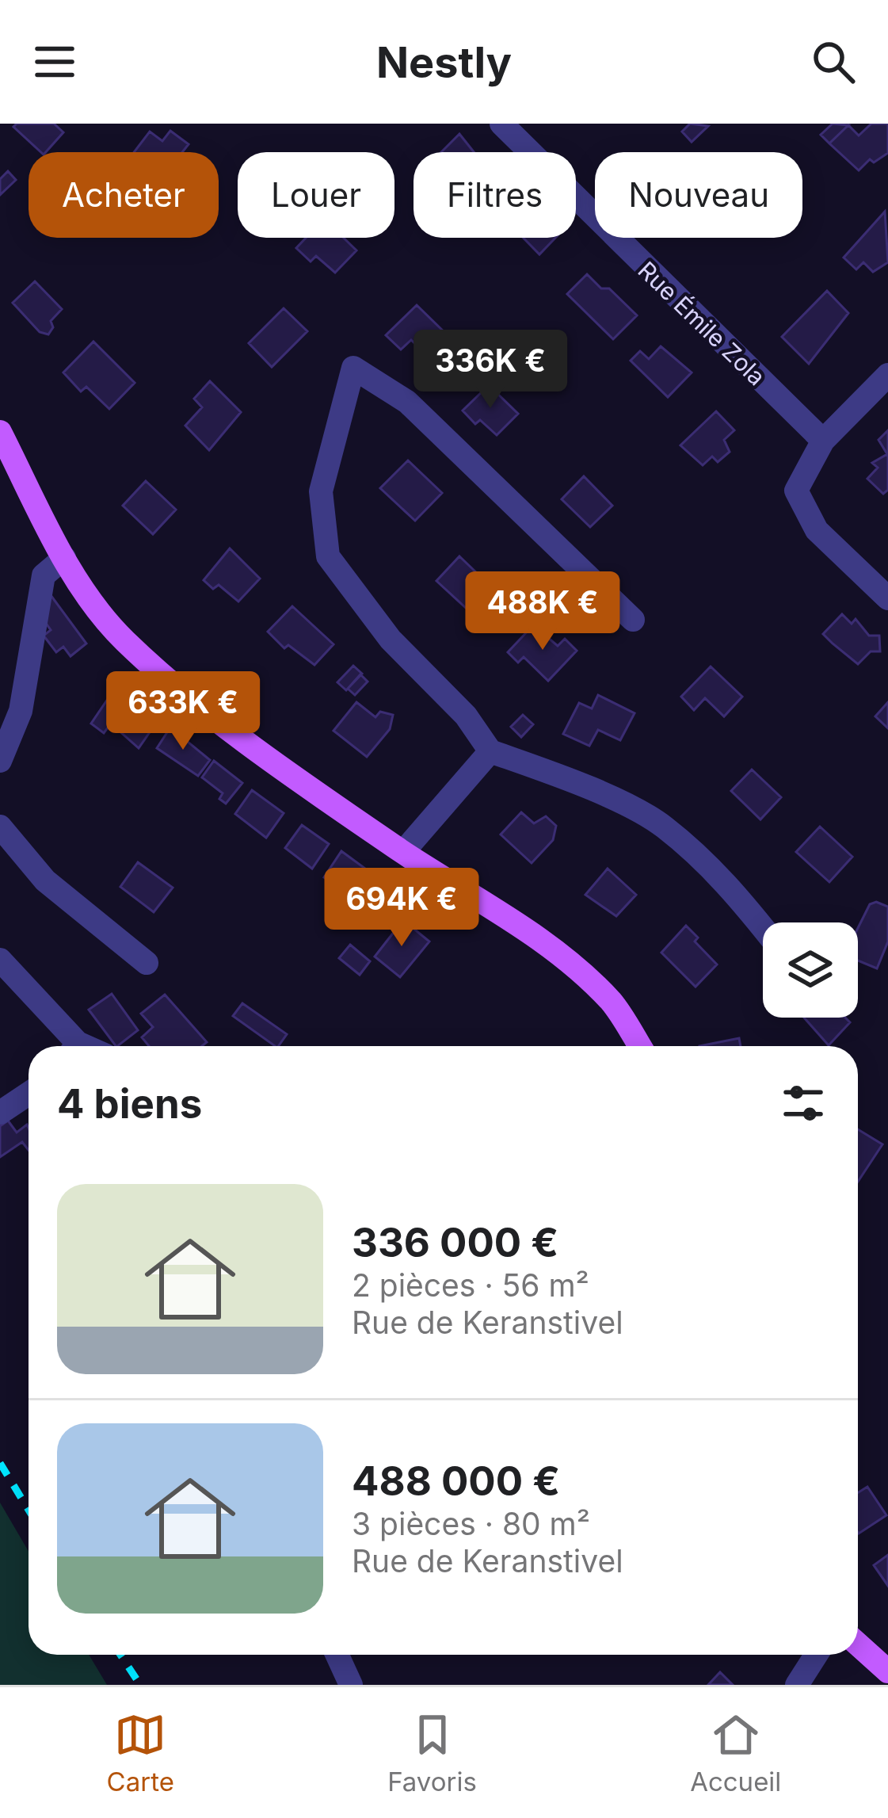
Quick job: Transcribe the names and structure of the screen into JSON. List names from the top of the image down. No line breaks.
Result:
{"streets":{"street":["Rue Émile Zola"]},"page":{"header":"Nestly","chip":["Acheter","Louer","Filtres","Nouveau"],"price":["336K €","488K €","633K €","694K €"],"heading":"4 biens","list":[{"name":"336 000 €","note":"2 pièces · 56 m² · Rue de Keranstivel"},{"name":"488 000 €","note":"3 pièces · 80 m² · Rue de Keranstivel"}],"tabs":["Carte","Favoris","Accueil"]}}
